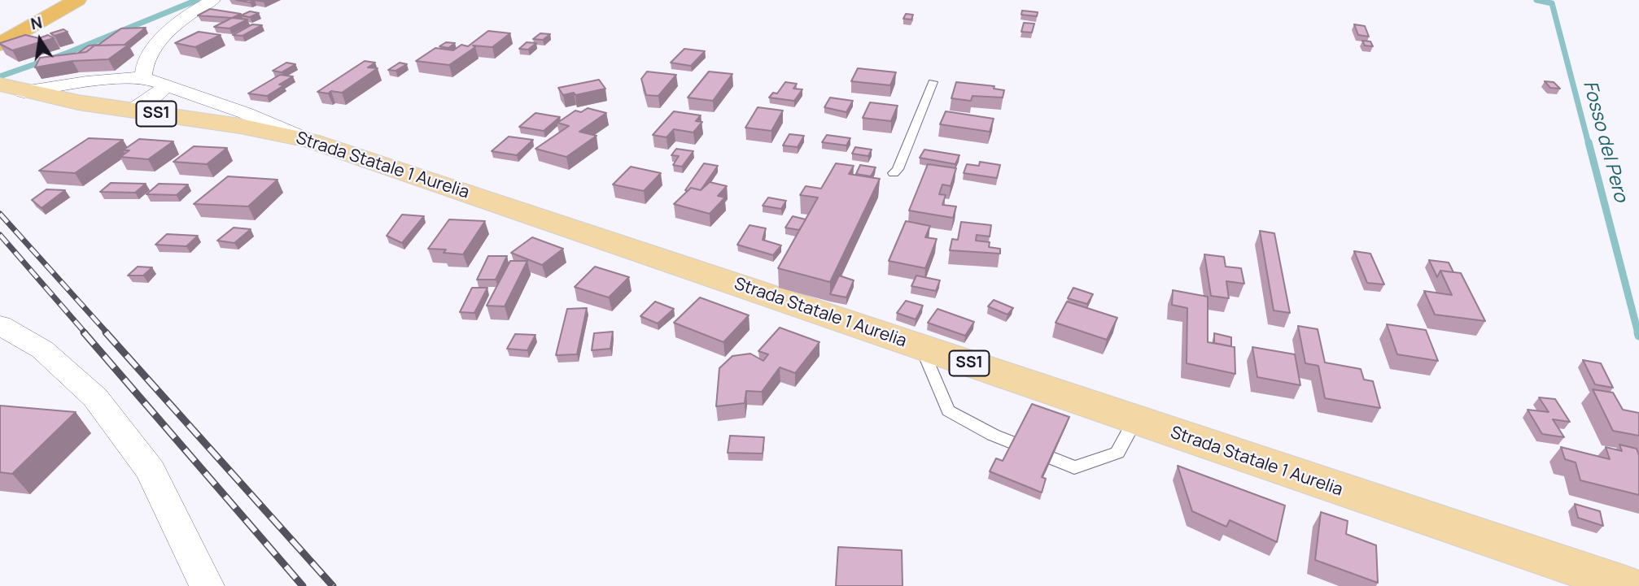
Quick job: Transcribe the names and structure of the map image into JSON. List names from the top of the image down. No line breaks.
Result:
{"streets":{"main road":["SS1","Strada Statale 1 Aurelia"]},"water":["Fosso del Pero"],"north":"top"}
